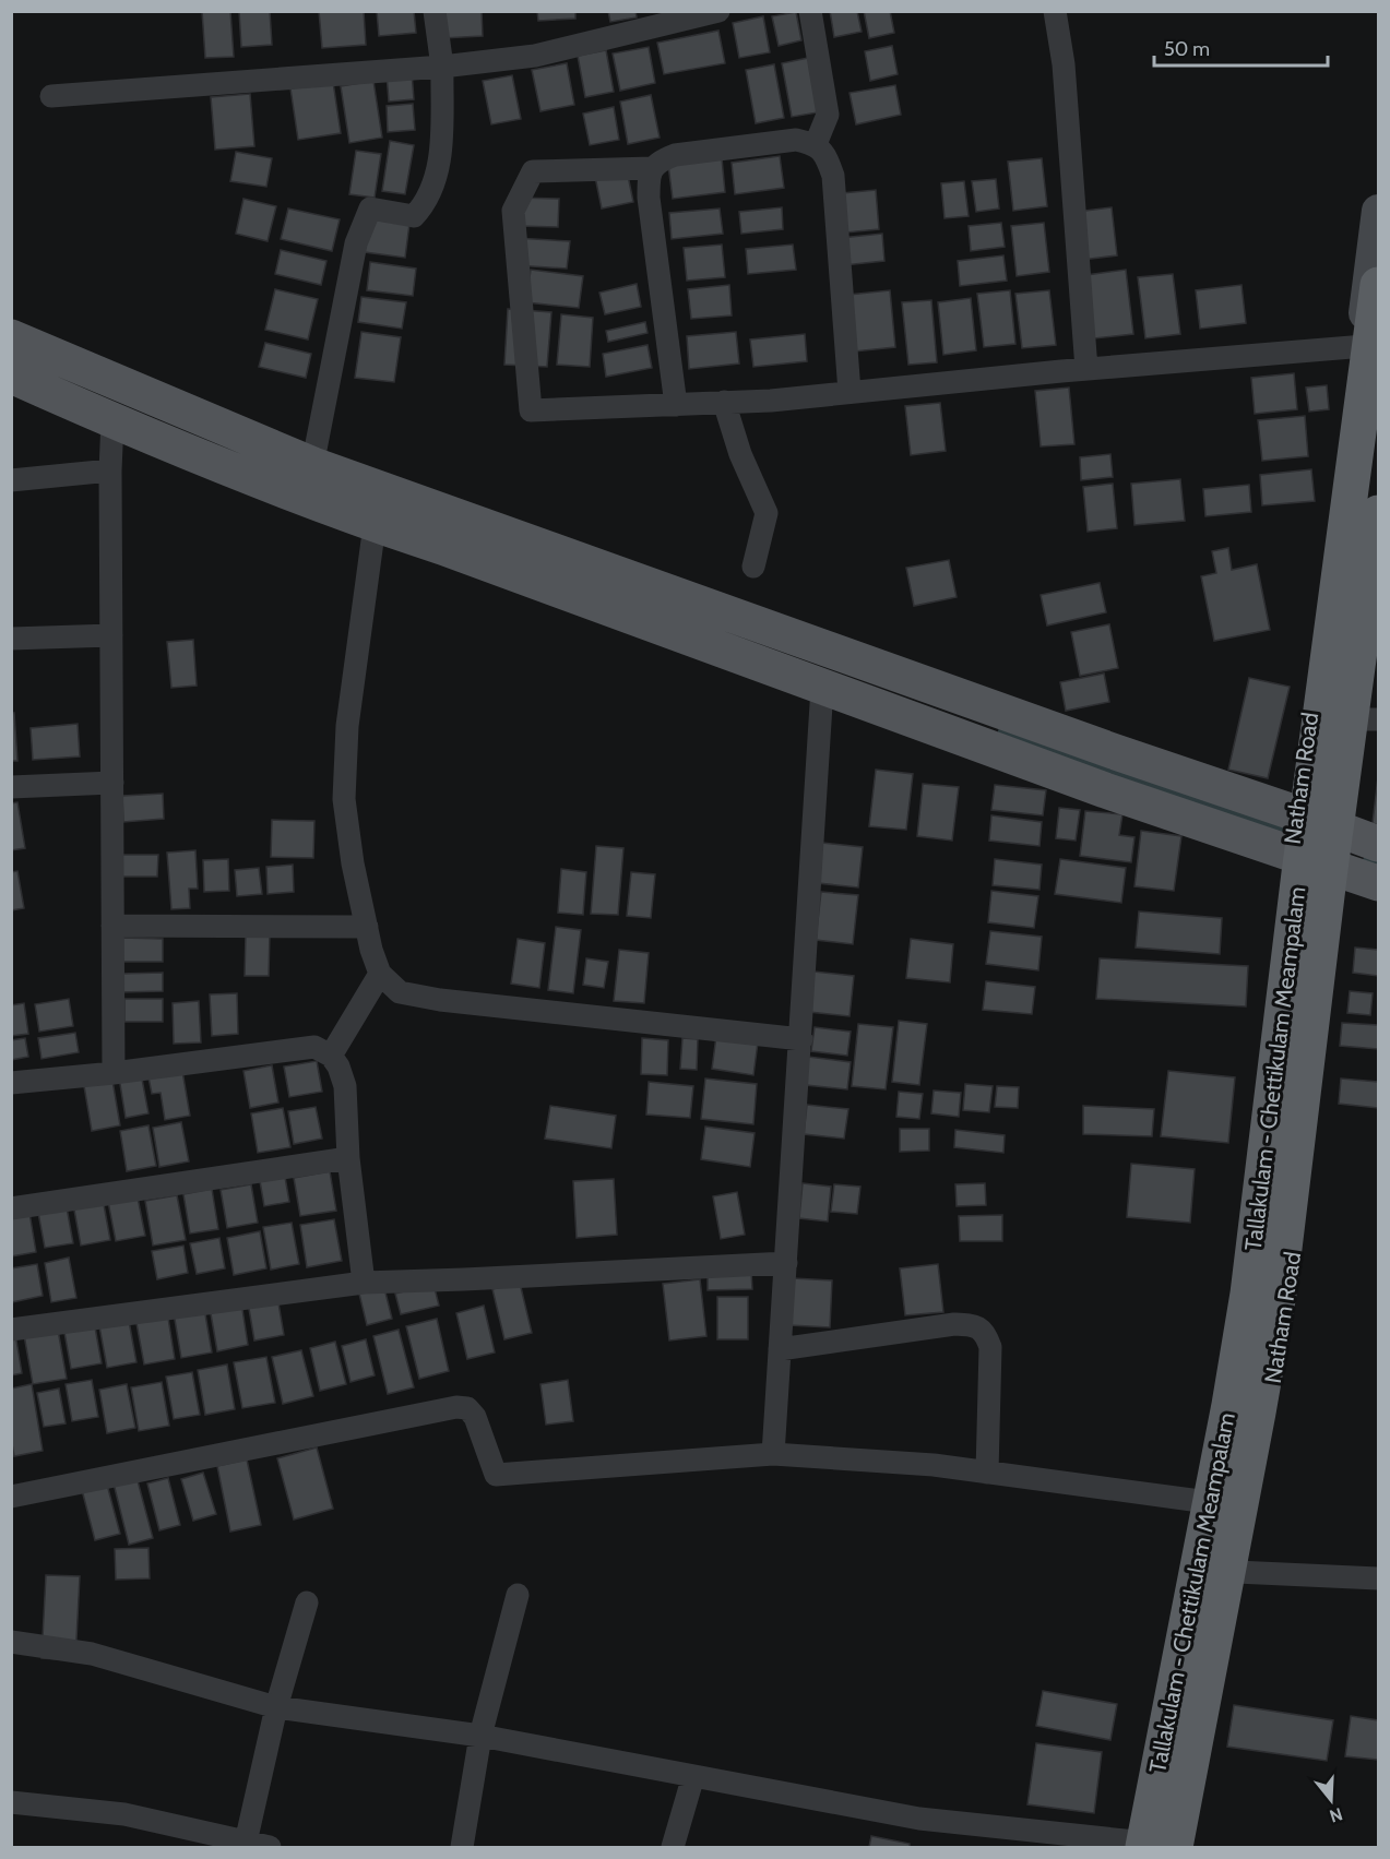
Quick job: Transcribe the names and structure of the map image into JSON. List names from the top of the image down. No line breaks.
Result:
{"streets":{"highway":["Tallakulam - Chettikulam Meampalam"],"main road":["Natham Road"]},"crossings":[["Natham Road","Tallakulam - Chettikulam Meampalam"]],"scale_bar":"50 m","north":"bottom"}
